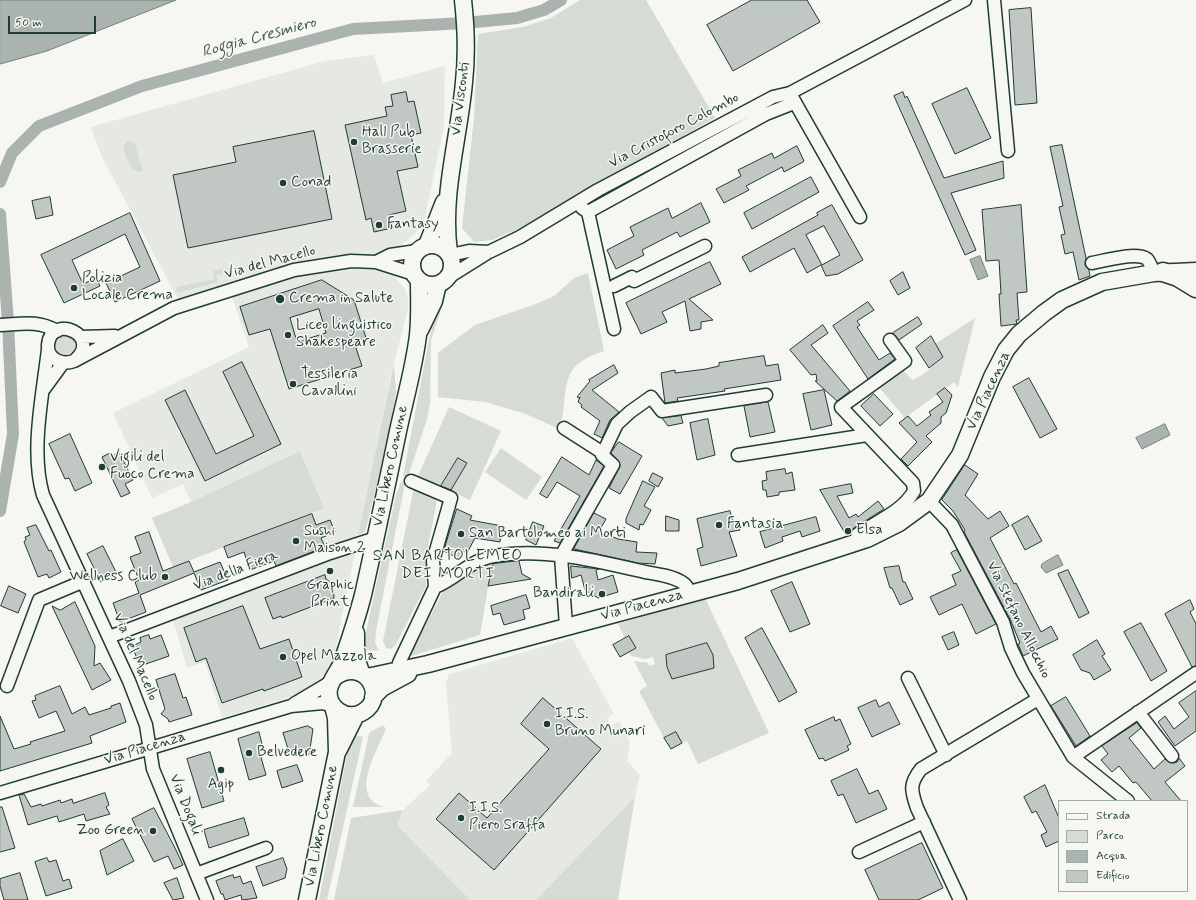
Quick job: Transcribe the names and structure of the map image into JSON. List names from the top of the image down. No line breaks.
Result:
{"streets":{"main road":["Via Visconti","Via Piacenza","Via Libero Comune"],"street":["Via Cristoforo Colombo","Via del Macello","Via della Fiera","Via Stefano Allocchio","Via Dogali"]},"crossings":[["Via Visconti","Via Cristoforo Colombo"],["Via Visconti","Via del Macello"],["Via Visconti","Via Libero Comune"],["Via Cristoforo Colombo","Via del Macello"],["Via Cristoforo Colombo","Via Libero Comune"],["Via del Macello","Via Piacenza"],["Via del Macello","Via Libero Comune"],["Via del Macello","Via della Fiera"],["Via del Macello","Via Dogali"],["Via Piacenza","Via Libero Comune"],["Via Piacenza","Via Stefano Allocchio"],["Via Piacenza","Via Dogali"],["Via Libero Comune","Via della Fiera"]],"districts":["SAN BARTOLEMEO DEI MORTI"],"water":["Roggia Cresmiero"],"places":["Hall Pub Brasserie","Conad","Fantasy","Polizia Locale Crema","Crema in Salute","Liceo linguistico Shakespeare","Tessileria Cavallini","Vigili del Fuoco Crema","Fantasia","Elsa","San Bartolomeo ai Morti","Sushi Maison 2","Graphic Print","Wellness Club","Bandirali","Opel Mazzola","I.I.S. Bruno Munari","Belvedere","Agip","I.I.S. Piero Sraffa","Zoo Green"],"legend":["Strada","Parco","Acqua","Edificio"],"scale_bar":"50 m"}
